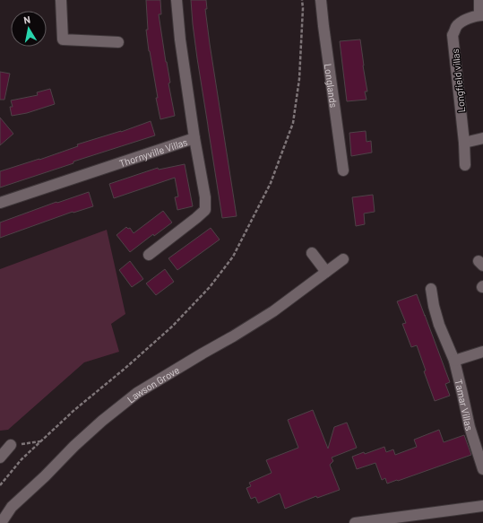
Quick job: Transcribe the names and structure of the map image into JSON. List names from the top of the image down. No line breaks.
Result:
{"streets":{"street":["Longfield villas","Longlands","Thornyville Villas","Lawson Grove","Tamar Villas"]},"north":"top"}
